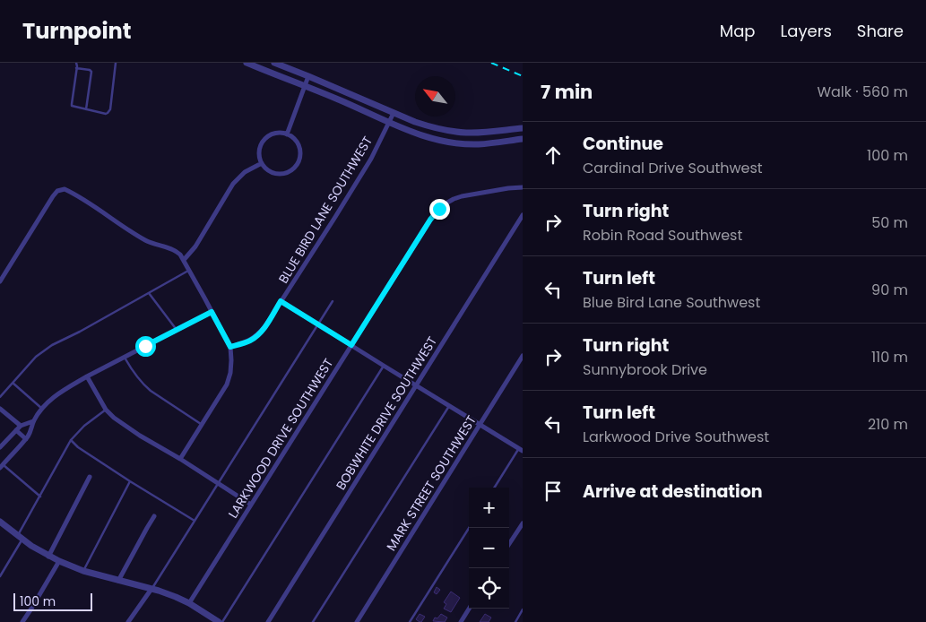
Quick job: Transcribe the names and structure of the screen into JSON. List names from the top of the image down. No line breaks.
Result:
{"streets":{"street":["BLUE BIRD LANE SOUTHWEST","BOBWHITE DRIVE SOUTHWEST","LARKWOOD DRIVE SOUTHWEST","MARK STREET SOUTHWEST"]},"scale_bar":"100 m","north":"top left","page":{"header":"Turnpoint","nav":["Map","Layers","Share"],"heading":["7 min","Walk · 560 m"],"list":[["Continue","Cardinal Drive Southwest","100 m"],["Turn right","Robin Road Southwest","50 m"],["Turn left","Blue Bird Lane Southwest","90 m"],["Turn right","Sunnybrook Drive","110 m"],["Turn left","Larkwood Drive Southwest","210 m"],"Arrive at destination"],"map_buttons":["+","−"],"scale":"100 m"}}
